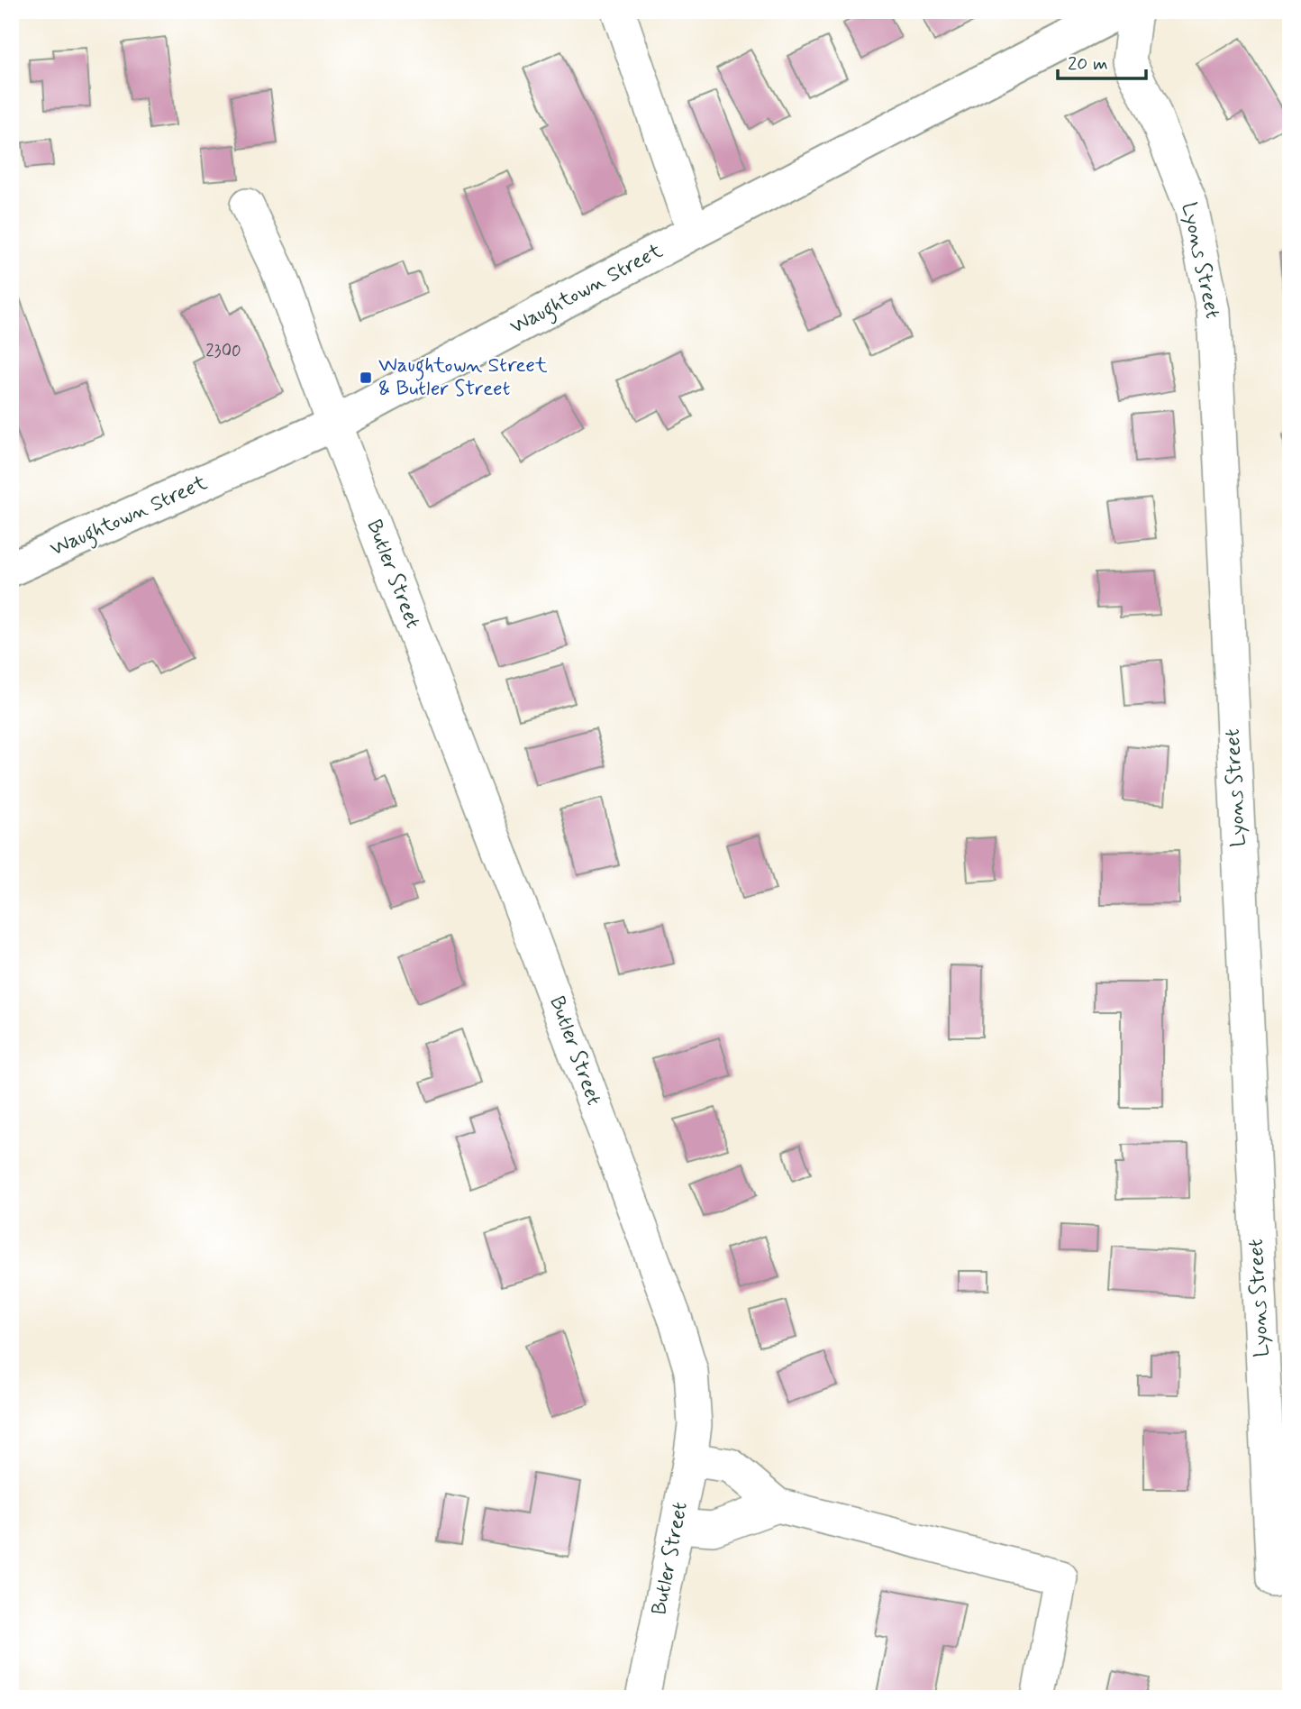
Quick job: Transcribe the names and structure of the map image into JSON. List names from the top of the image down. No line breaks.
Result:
{"streets":{"main road":["Waughtown Street"],"street":["Lyons Street","Butler Street"]},"crossings":[["Waughtown Street","Butler Street"]],"places":{"transit":["Waughtown Street & Butler Street"]},"house_numbers":["2300"],"scale_bar":"20 m"}
